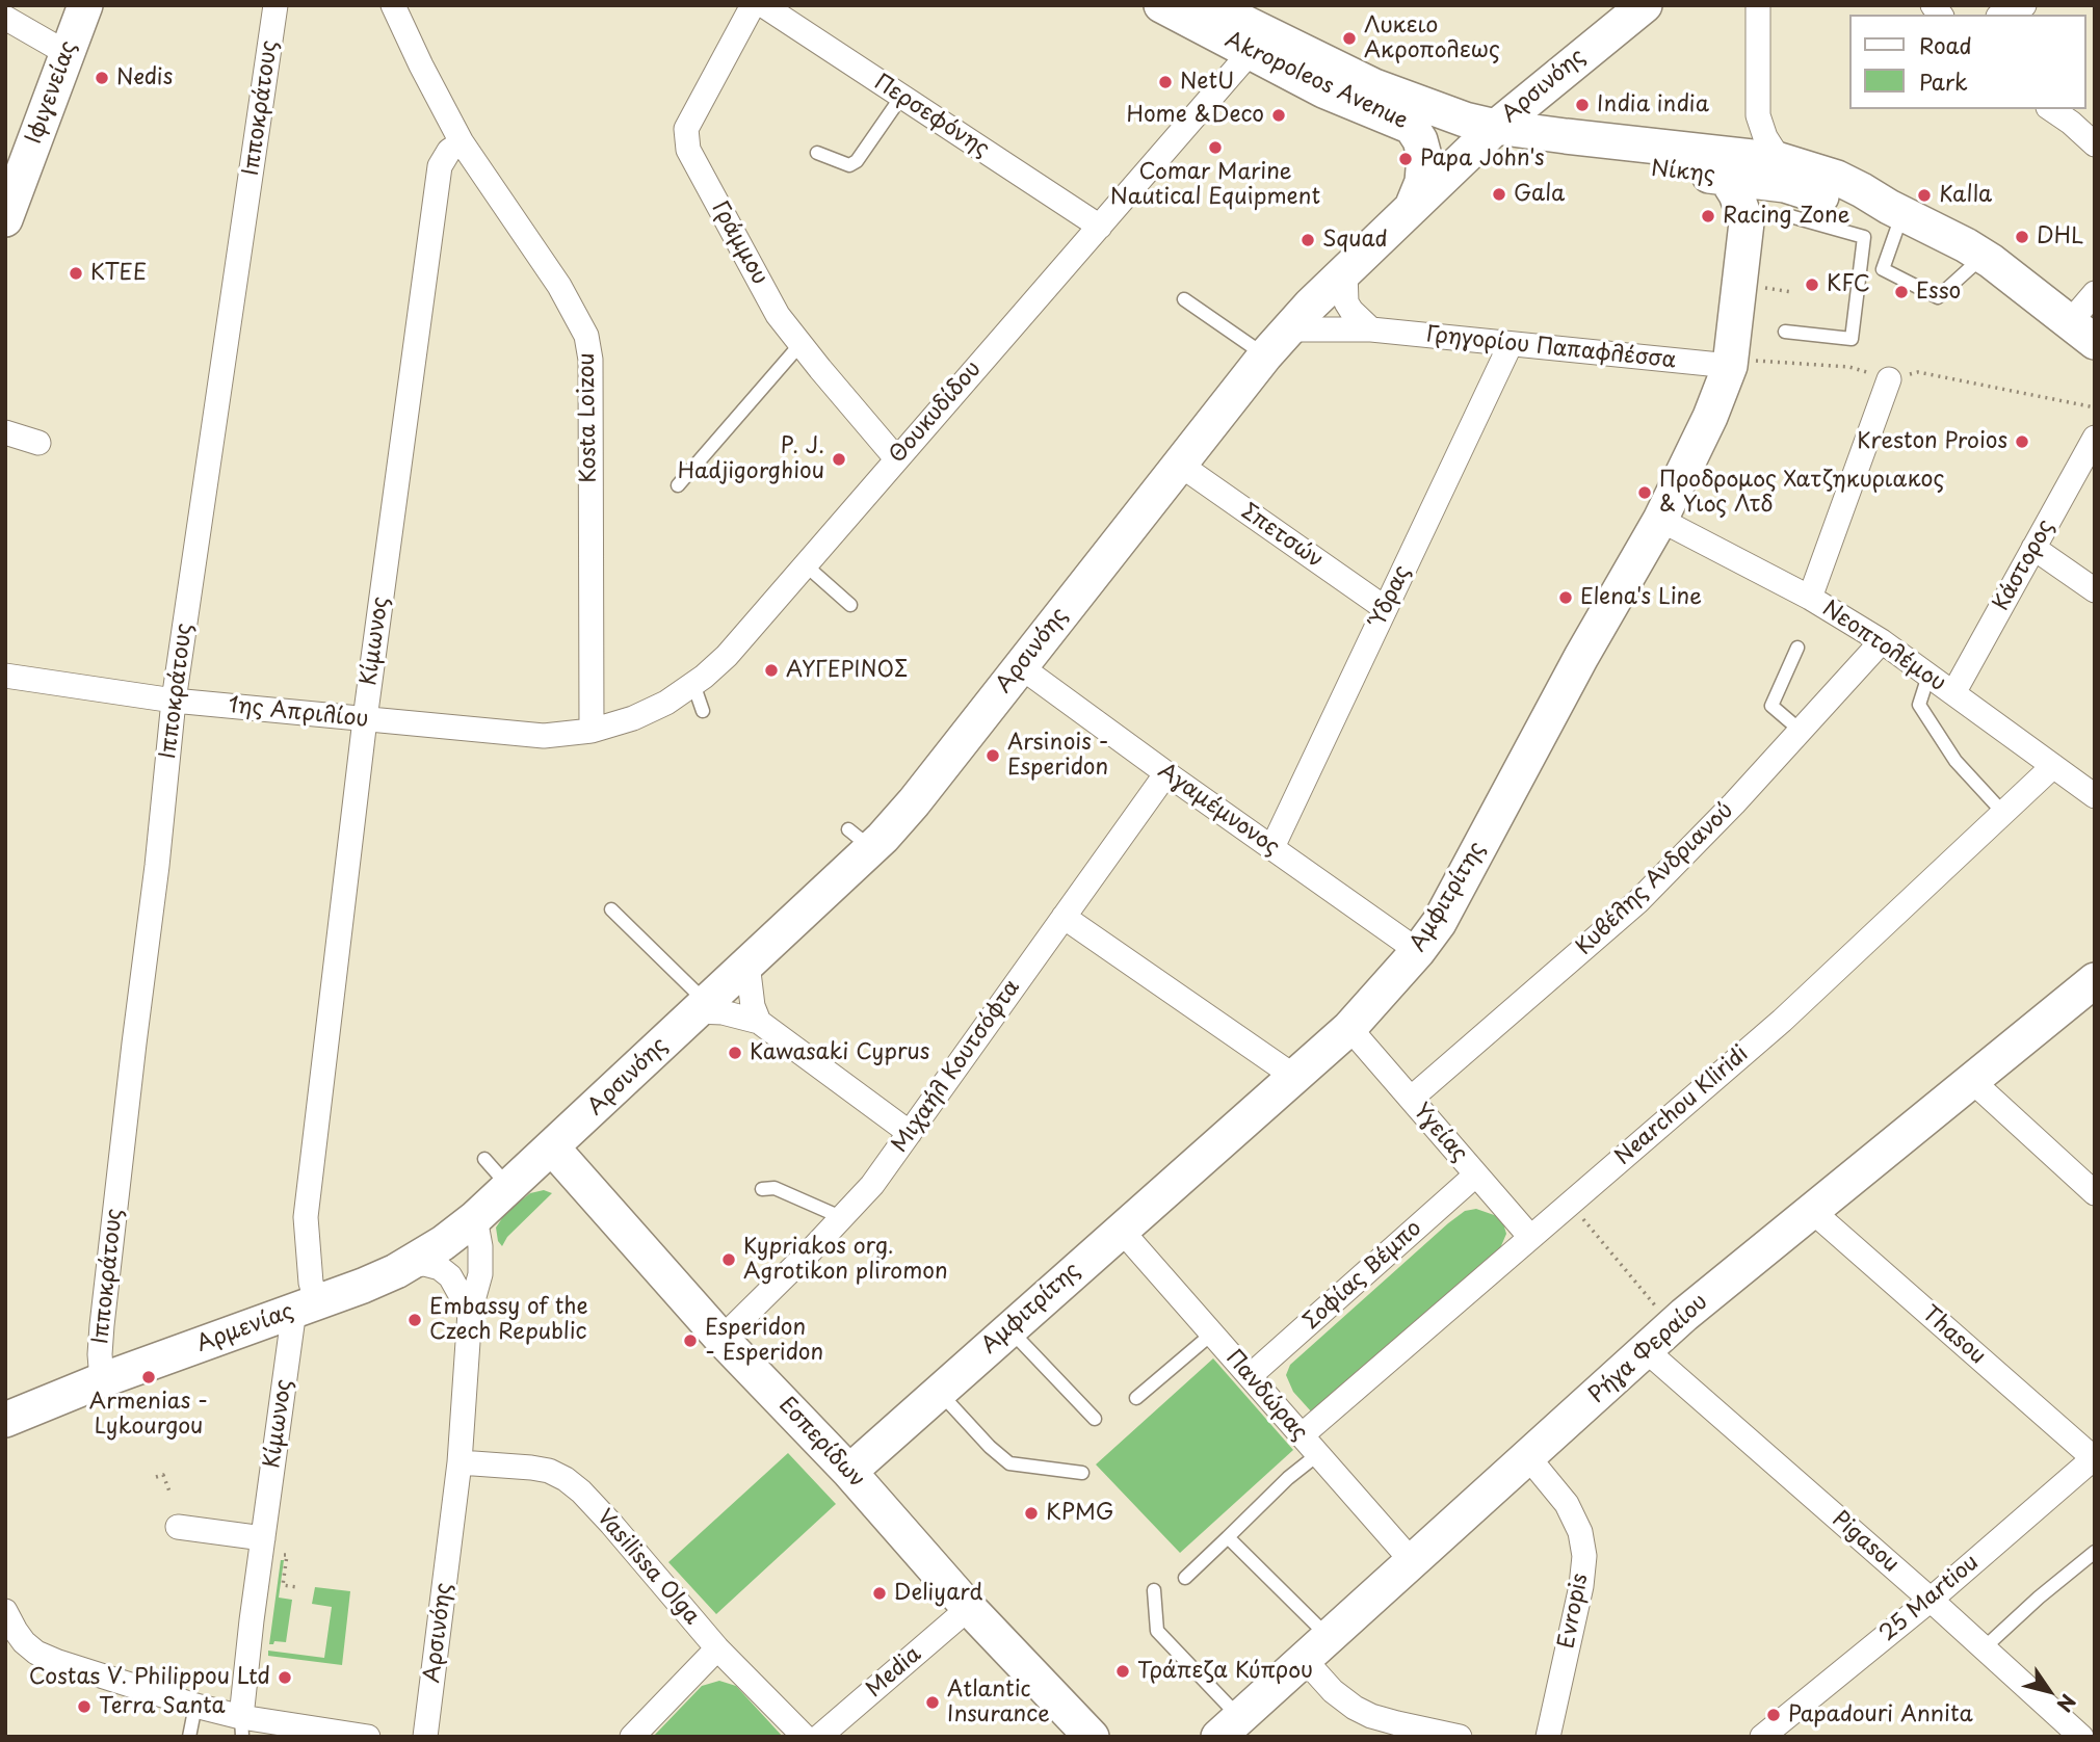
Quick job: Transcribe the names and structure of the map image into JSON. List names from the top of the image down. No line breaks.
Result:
{"streets":{"street":["Akropoleos Avenue","Αρσινόης","Ιφιγενείας","Ιπποκράτους","Περσεφόνης","Νίκης","Γράμμου","Γρηγορίου Παπαφλέσσα","Θουκυδίδου","Kosta Loizou","Σπετσών","Κάστορος","Ύδρας","Κίμωνος","Νεοπτολέμου","1ης Απριλίου","Αγαμέμνονος","Κυβέλης Ανδριανού","Αμφιτρίτης","Μιχαήλ Κουτσόφτα","Nearchou Kliridi","Υγείας","Σοφίας Βέμπο","Αρμενίας","Thasou","Ρήγα Φεραίου","Πανδώρας","Εσπερίδων","Pigasou","Vasilissa Olga","25 Martiou","Evropis","Media"]},"crossings":[["Akropoleos Avenue","Αρσινόης"],["Akropoleos Avenue","Νίκης"],["Akropoleos Avenue","Θουκυδίδου"],["Αρσινόης","Νίκης"],["Αρσινόης","Γρηγορίου Παπαφλέσσα"],["Αρσινόης","Σπετσών"],["Αρσινόης","Αγαμέμνονος"],["Αρσινόης","Αρμενίας"],["Αρσινόης","Εσπερίδων"],["Αρσινόης","Vasilissa Olga"],["Ιπποκράτους","1ης Απριλίου"],["Ιπποκράτους","Αρμενίας"],["Περσεφόνης","Θουκυδίδου"],["Νίκης","Αμφιτρίτης"],["Γράμμου","Θουκυδίδου"],["Γρηγορίου Παπαφλέσσα","Ύδρας"],["Γρηγορίου Παπαφλέσσα","Αμφιτρίτης"],["Θουκυδίδου","Kosta Loizou"],["Θουκυδίδου","1ης Απριλίου"],["Kosta Loizou","Κίμωνος"],["Kosta Loizou","1ης Απριλίου"],["Σπετσών","Ύδρας"],["Κάστορος","Νεοπτολέμου"],["Ύδρας","Αγαμέμνονος"],["Κίμωνος","1ης Απριλίου"],["Κίμωνος","Αρμενίας"],["Νεοπτολέμου","Κυβέλης Ανδριανού"],["Νεοπτολέμου","Αμφιτρίτης"],["Νεοπτολέμου","Nearchou Kliridi"],["Αγαμέμνονος","Αμφιτρίτης"],["Αγαμέμνονος","Μιχαήλ Κουτσόφτα"],["Κυβέλης Ανδριανού","Υγείας"],["Αμφιτρίτης","Υγείας"],["Αμφιτρίτης","Πανδώρας"],["Αμφιτρίτης","Εσπερίδων"],["Μιχαήλ Κουτσόφτα","Εσπερίδων"],["Nearchou Kliridi","Υγείας"],["Nearchou Kliridi","Πανδώρας"],["Υγείας","Σοφίας Βέμπο"],["Σοφίας Βέμπο","Πανδώρας"],["Thasou","Ρήγα Φεραίου"],["Thasou","25 Martiou"],["Ρήγα Φεραίου","Πανδώρας"],["Ρήγα Φεραίου","Pigasou"],["Ρήγα Φεραίου","Evropis"],["Εσπερίδων","Media"],["Pigasou","25 Martiou"]],"places":["Λυκειο Ακροπολεως","Nedis","NetU","India india","Home &Deco","Comar Marine Nautical Equipment","Papa John's","Gala","Kalla","Racing Zone","DHL","Squad","KTEE","KFC","Esso","Kreston Proios","P. J. Hadjigorghiou","Προδρομος Χατζηκυριακος & Υιος Λτδ","Elena's Line","ΑΥΓΕΡΙΝΟΣ","Arsinois - Esperidon","Kawasaki Cyprus","Kypriakos org. Agrotikon pliromon","Embassy of the Czech Republic","Esperidon - Esperidon","Armenias - Lykourgou","KPMG","Deliyard","Τράπεζα Κύπρου","Costas V. Philippou Ltd","Atlantic Insurance","Terra Santa","Papadouri Annita"],"legend":["Road","Park"],"north":"bottom right"}
